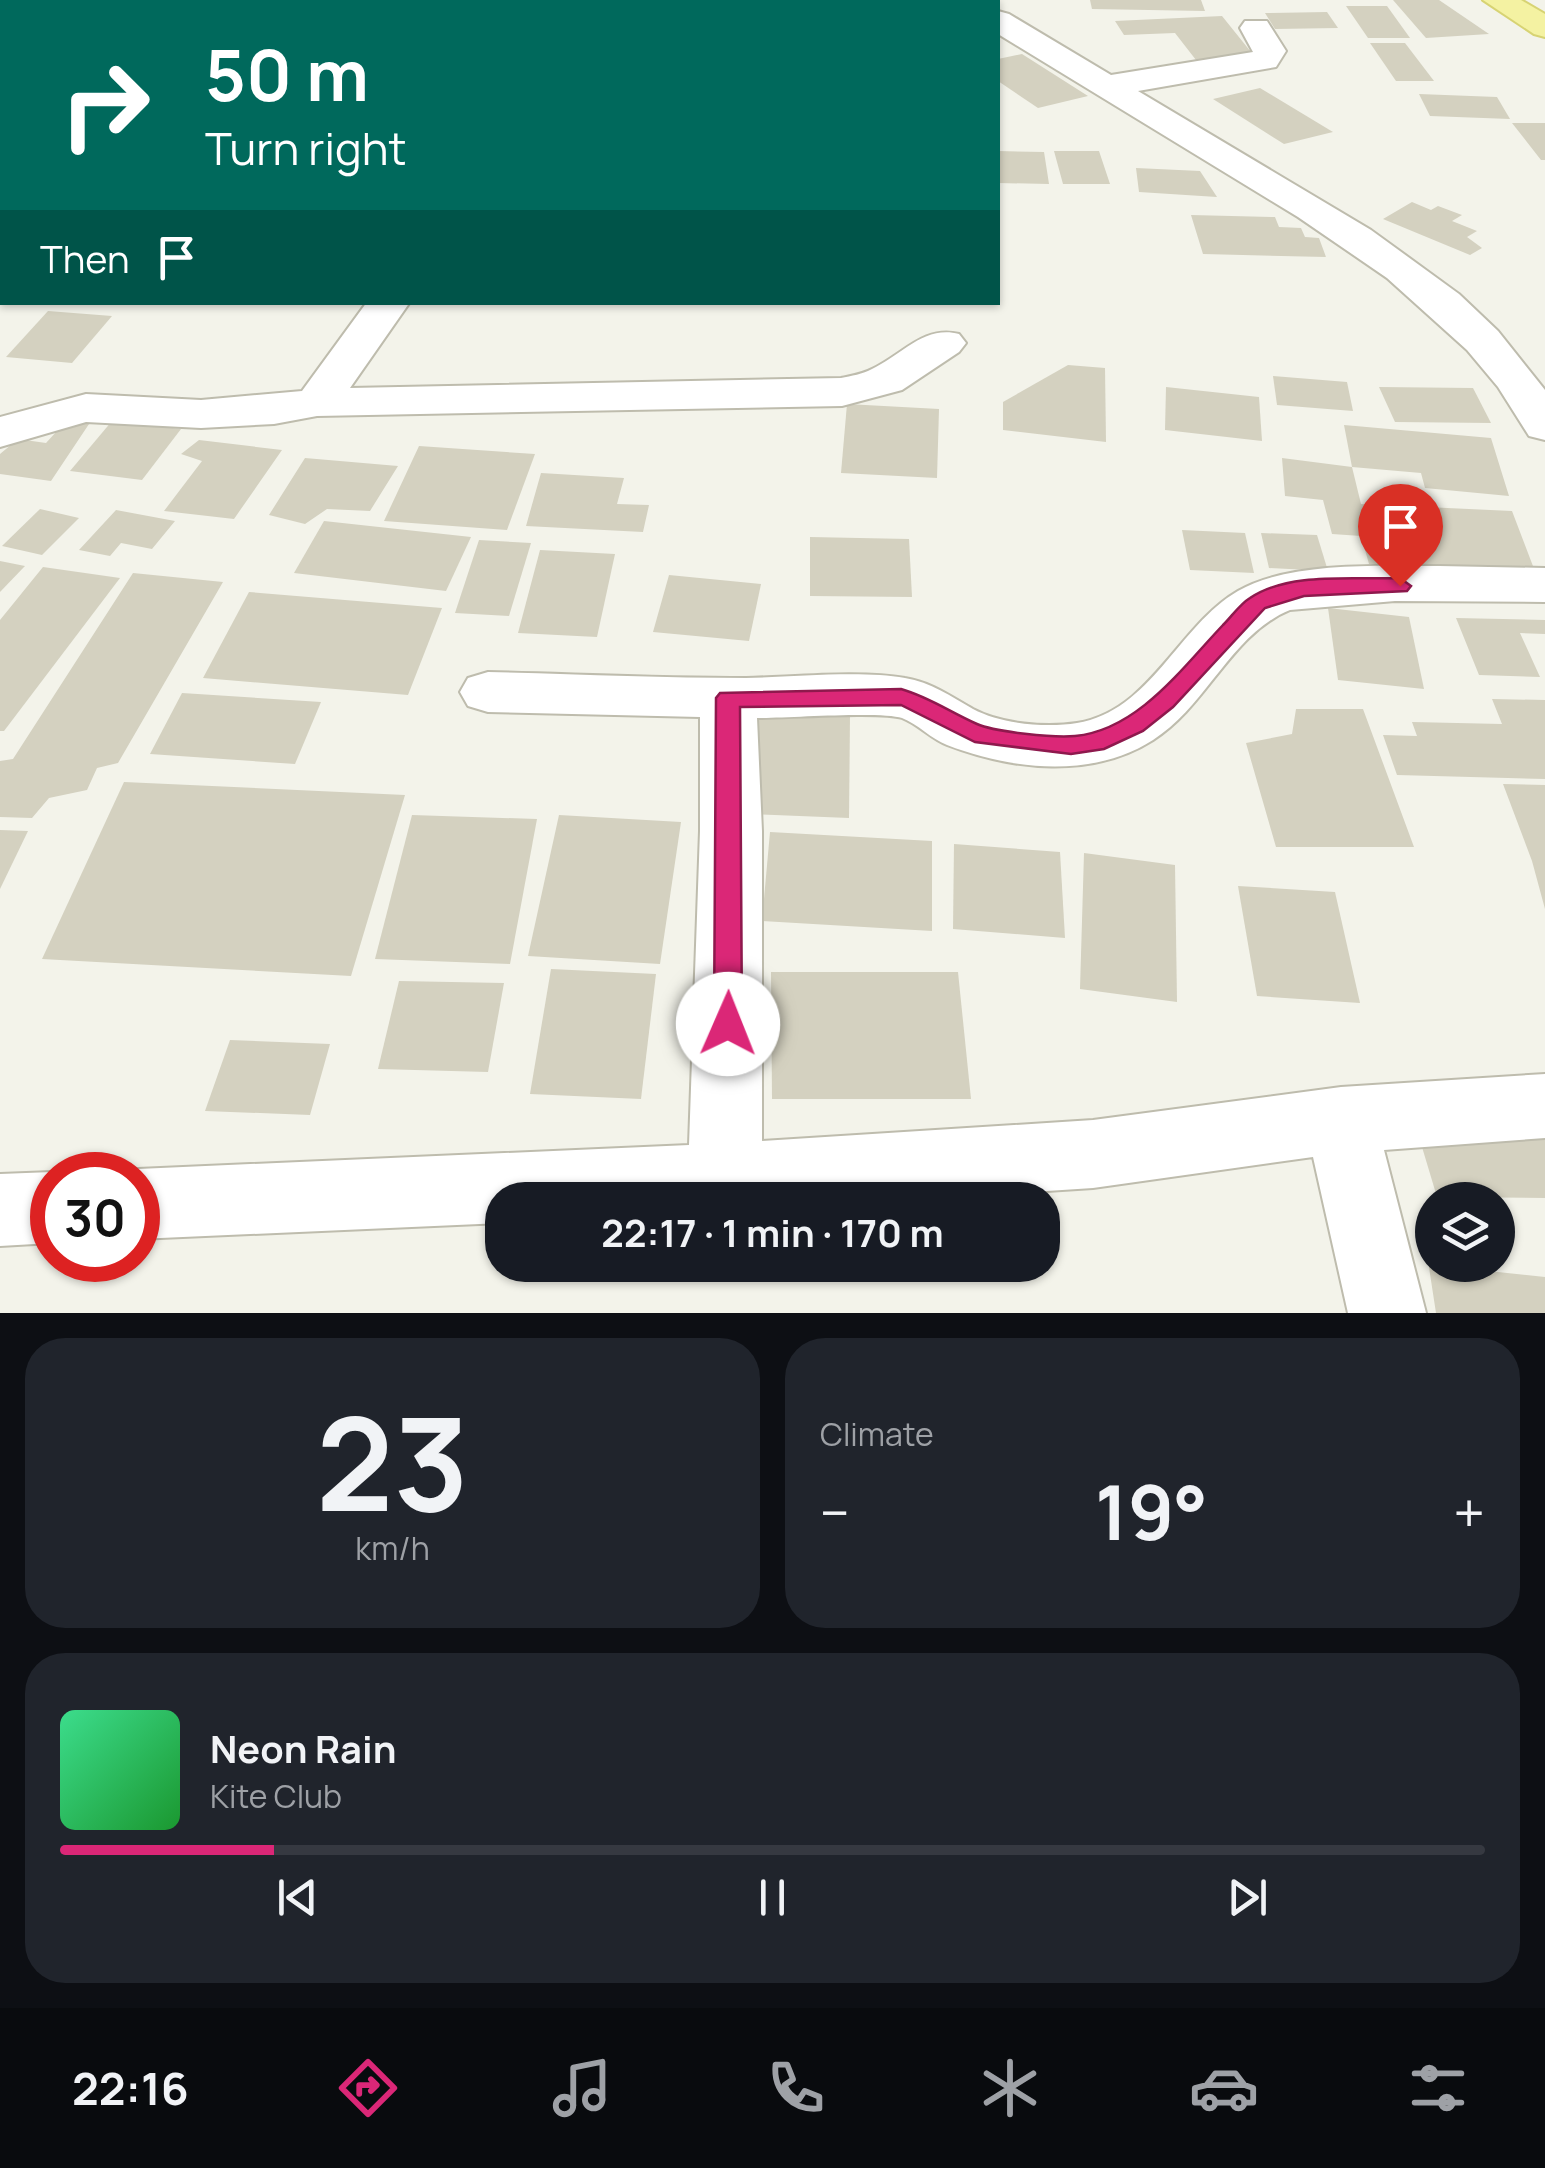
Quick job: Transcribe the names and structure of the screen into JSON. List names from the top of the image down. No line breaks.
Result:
{"page":{"turn":["50 m","Turn right"],"then":"Then","limit":"30","trip":"22:17 · 1 min · 170 m","tile":[["23","km/h"],"Climate"],"heat":["−","19°","+"],"song":["Neon Rain","Kite Club"],"tabs":"22:16"}}
